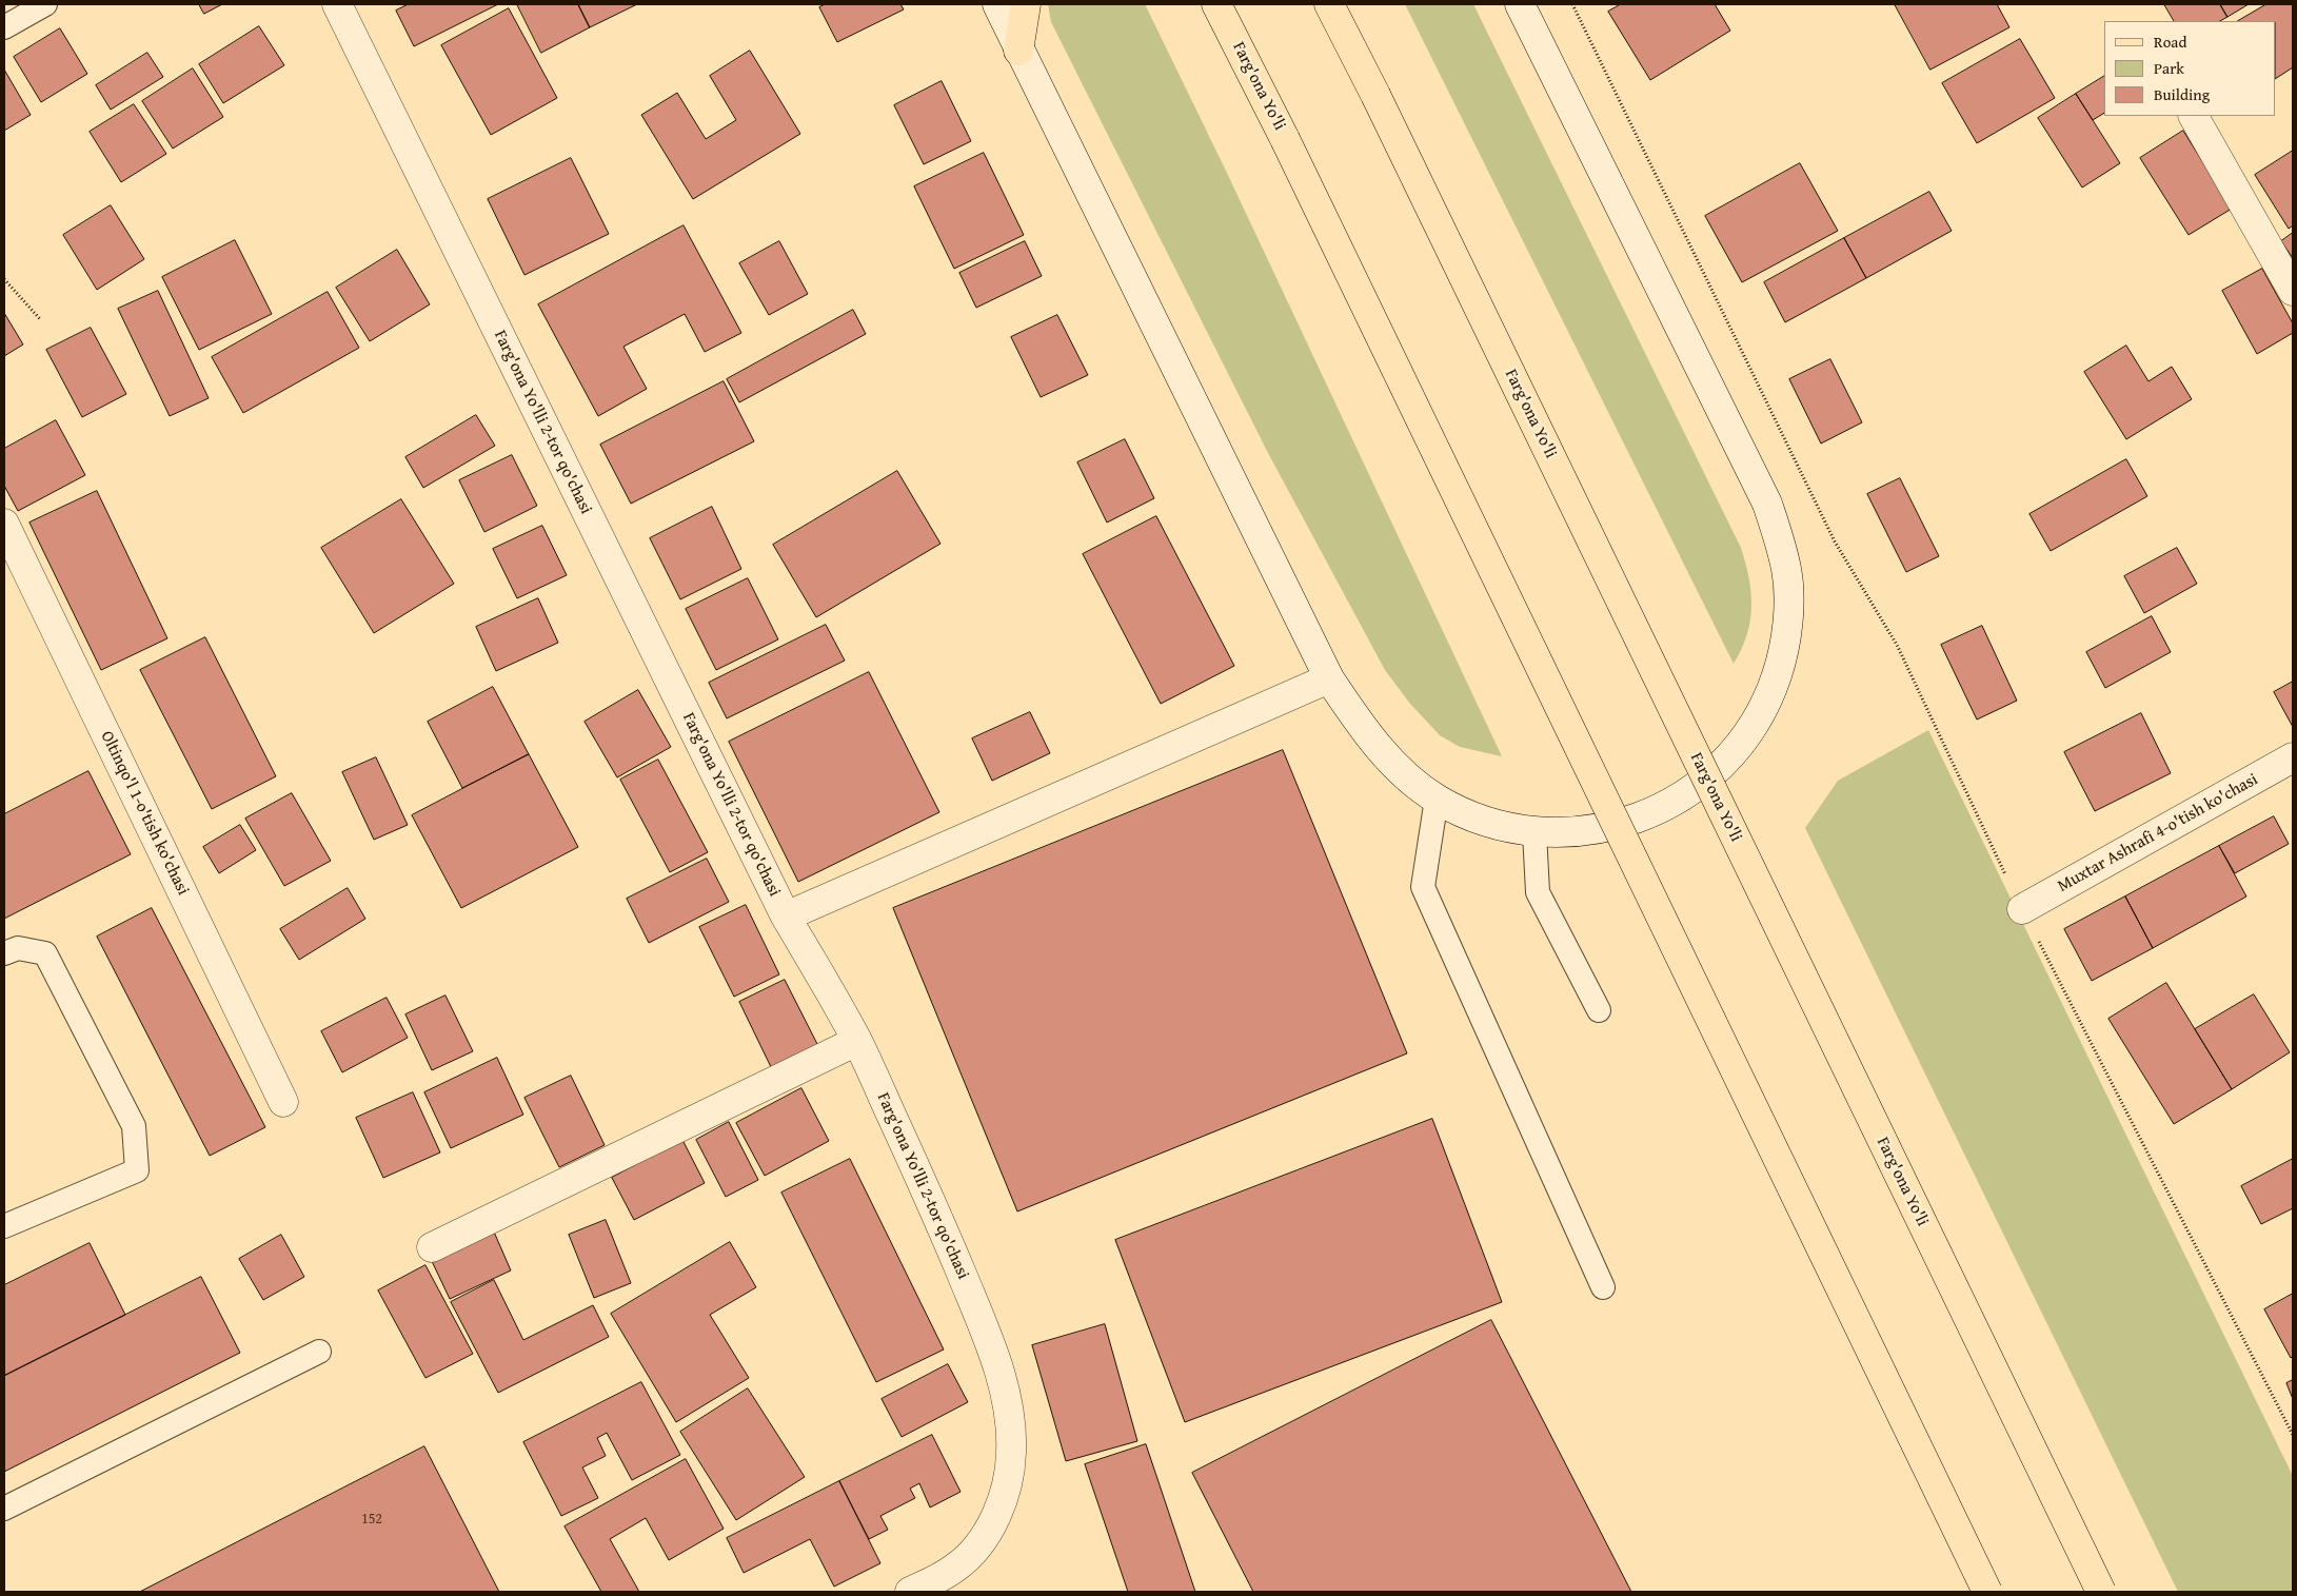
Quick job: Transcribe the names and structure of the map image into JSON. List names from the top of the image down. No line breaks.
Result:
{"streets":{"main road":["Farg'ona Yo'li"],"street":["Farg'ona Yo'lli 2-tor qo'chasi","Oltinqo'l 1-o'tish ko'chasi","Muxtar Ashrafi 4-o'tish ko'chasi"]},"house_numbers":["152"],"legend":["Road","Park","Building"]}
